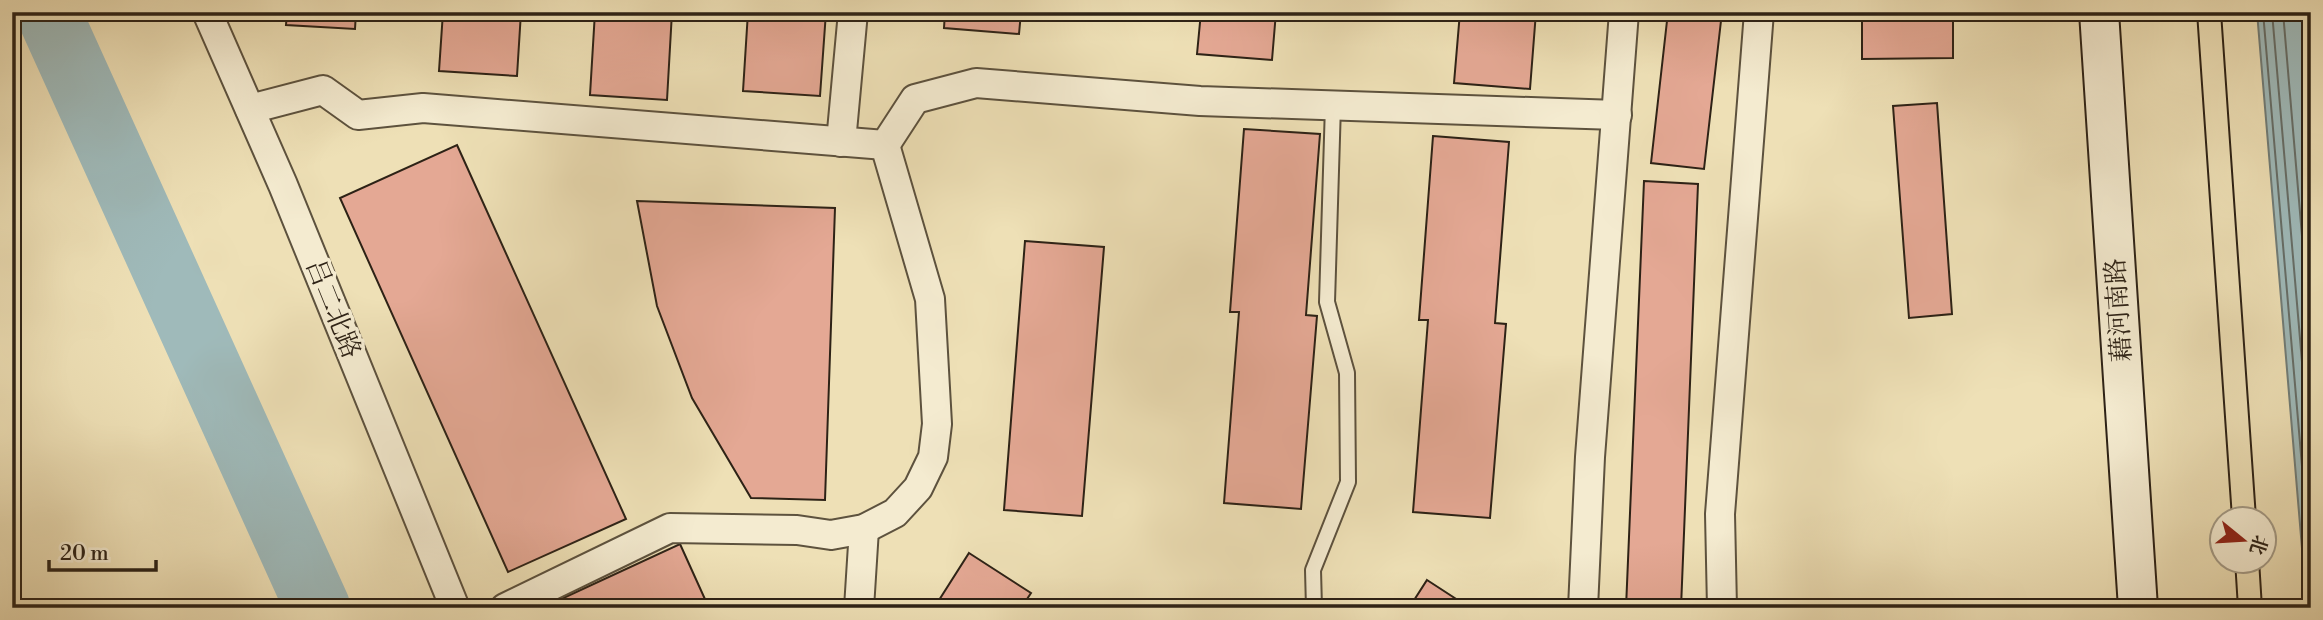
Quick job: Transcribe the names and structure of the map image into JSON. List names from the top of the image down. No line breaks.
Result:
{"streets":{"main road":["藉河南路"],"street":["吕二北路"]},"scale_bar":"20 m","north":"right"}
